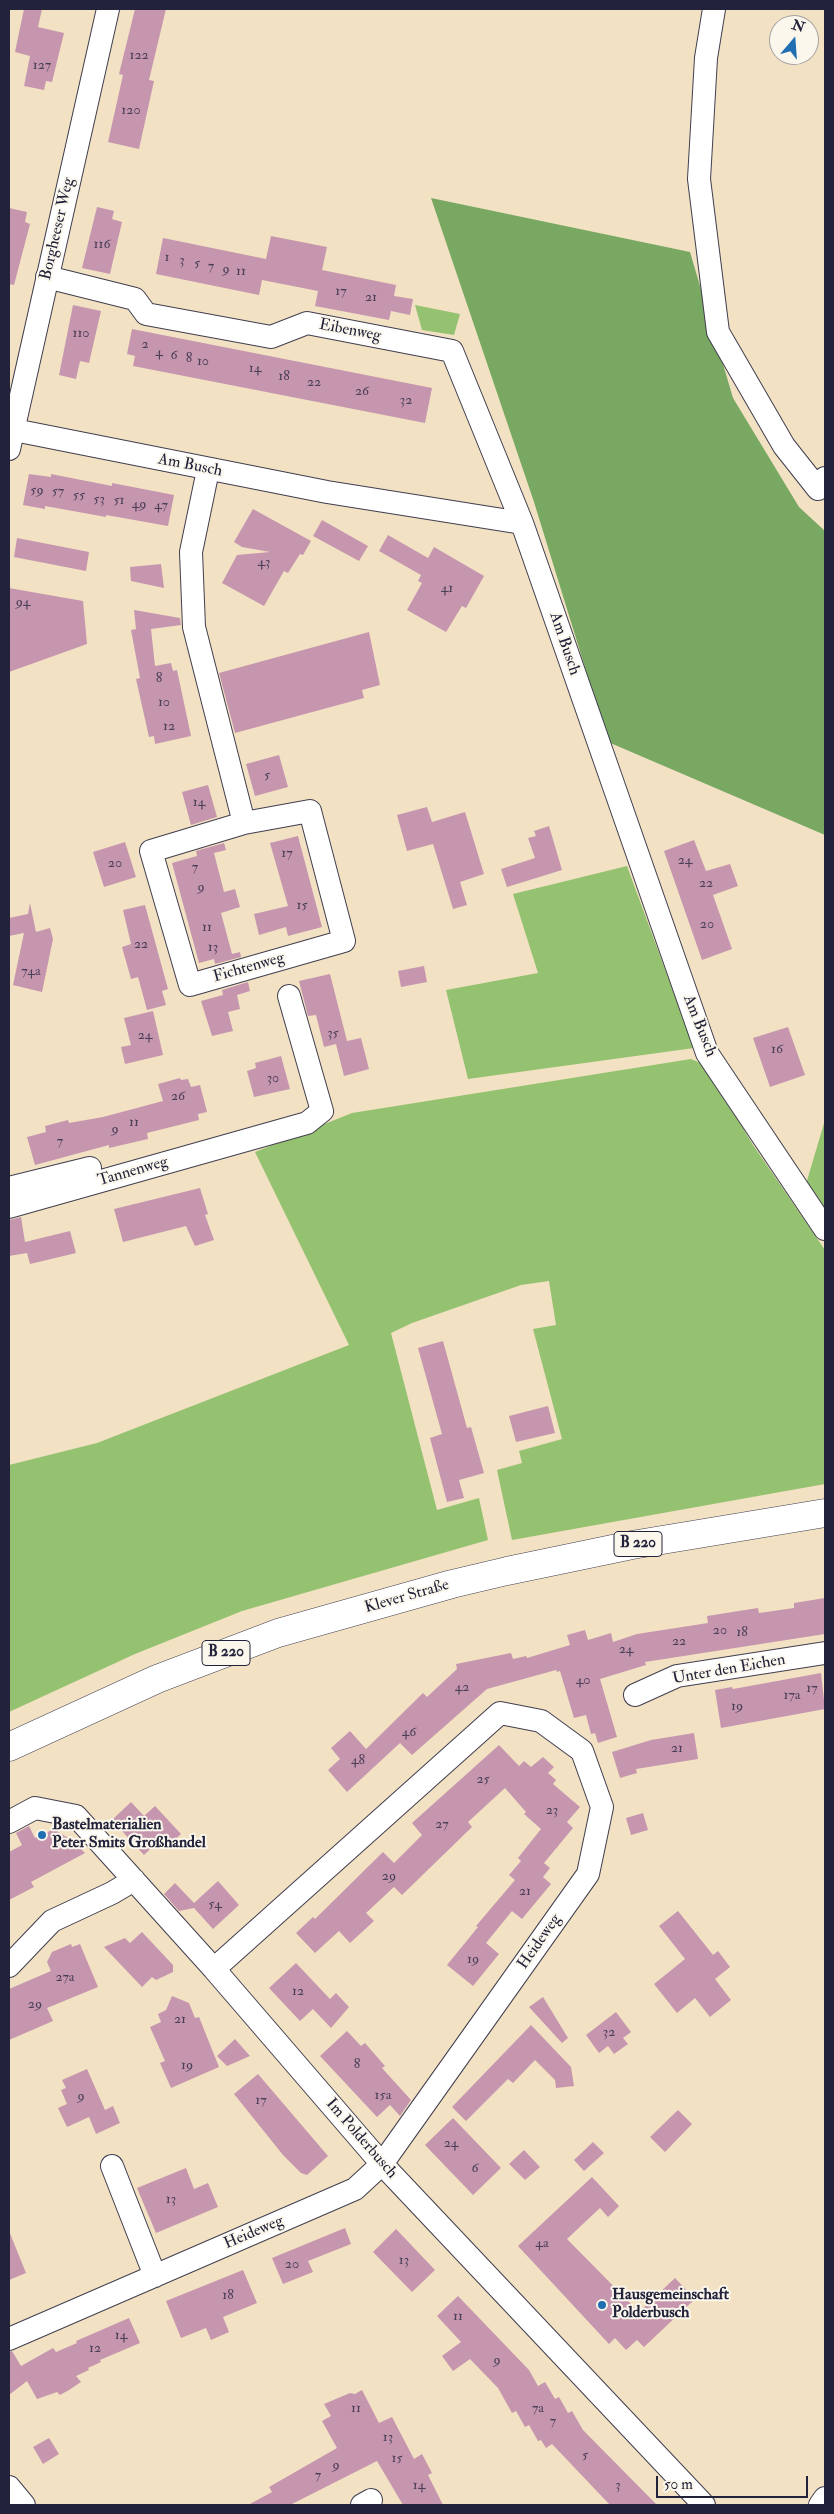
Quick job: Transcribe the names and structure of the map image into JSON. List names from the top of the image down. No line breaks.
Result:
{"streets":{"main road":["B 220","Klever Straße"],"street":["Borgheeser Weg","Eibenweg","Am Busch","Fichtenweg","Tannenweg","Unter den Eichen","Heideweg","Im Polderbusch"]},"crossings":[["Borgheeser Weg","Eibenweg"],["Borgheeser Weg","Am Busch"],["Eibenweg","Am Busch"],["Heideweg","Im Polderbusch"]],"places":["Bastelmaterialien Peter Smits Großhandel","Hausgemeinschaft Polderbusch"],"house_numbers":["122","127","120","116","1","3","5","7","9","11","17","21","110","2","4","6","8","10","14","18","22","26","32","59","57","55","53","51","49","47","43","41","94","8","10","12","5","14","17","24","20","7","22","9","15","20","11","22","13","74a","35","24","16","30","26","11","9","7","20","18","22","24","40","42","17","17a","19","46","21","48","25","23","27","29","21","54","19","27a","12","29","21","32","8","19","15a","9","17","24","6","13","4a","13","20","18","11","14","12","9","11","7a","7","13","5","15","9","7","14","3"],"scale_bar":"50 m","north":"top"}
